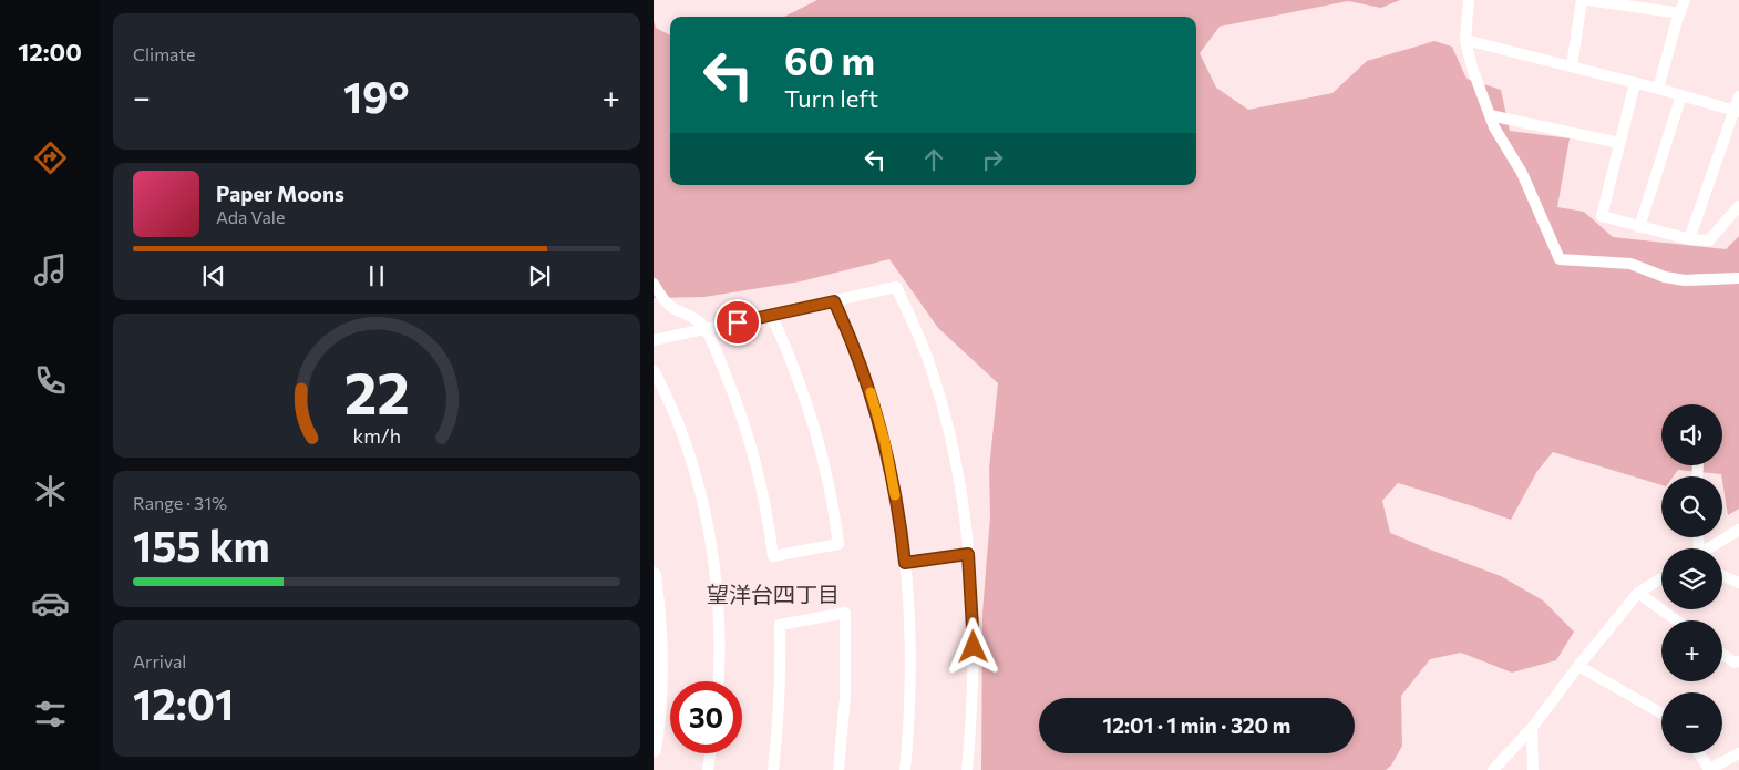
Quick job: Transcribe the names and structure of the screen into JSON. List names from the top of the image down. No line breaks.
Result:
{"districts":["望洋台四丁目"],"page":{"tabs":"12:00","tile":["Climate",["Range · 31%","155 km"],["Arrival","12:01"]],"turn":["60 m","Turn left"],"heat":["−","19°","+"],"song":["Paper Moons","Ada Vale"],"map_buttons":["+","−"],"limit":"30","trip":"12:01 · 1 min · 320 m","gauge":["22","km/h"]}}
